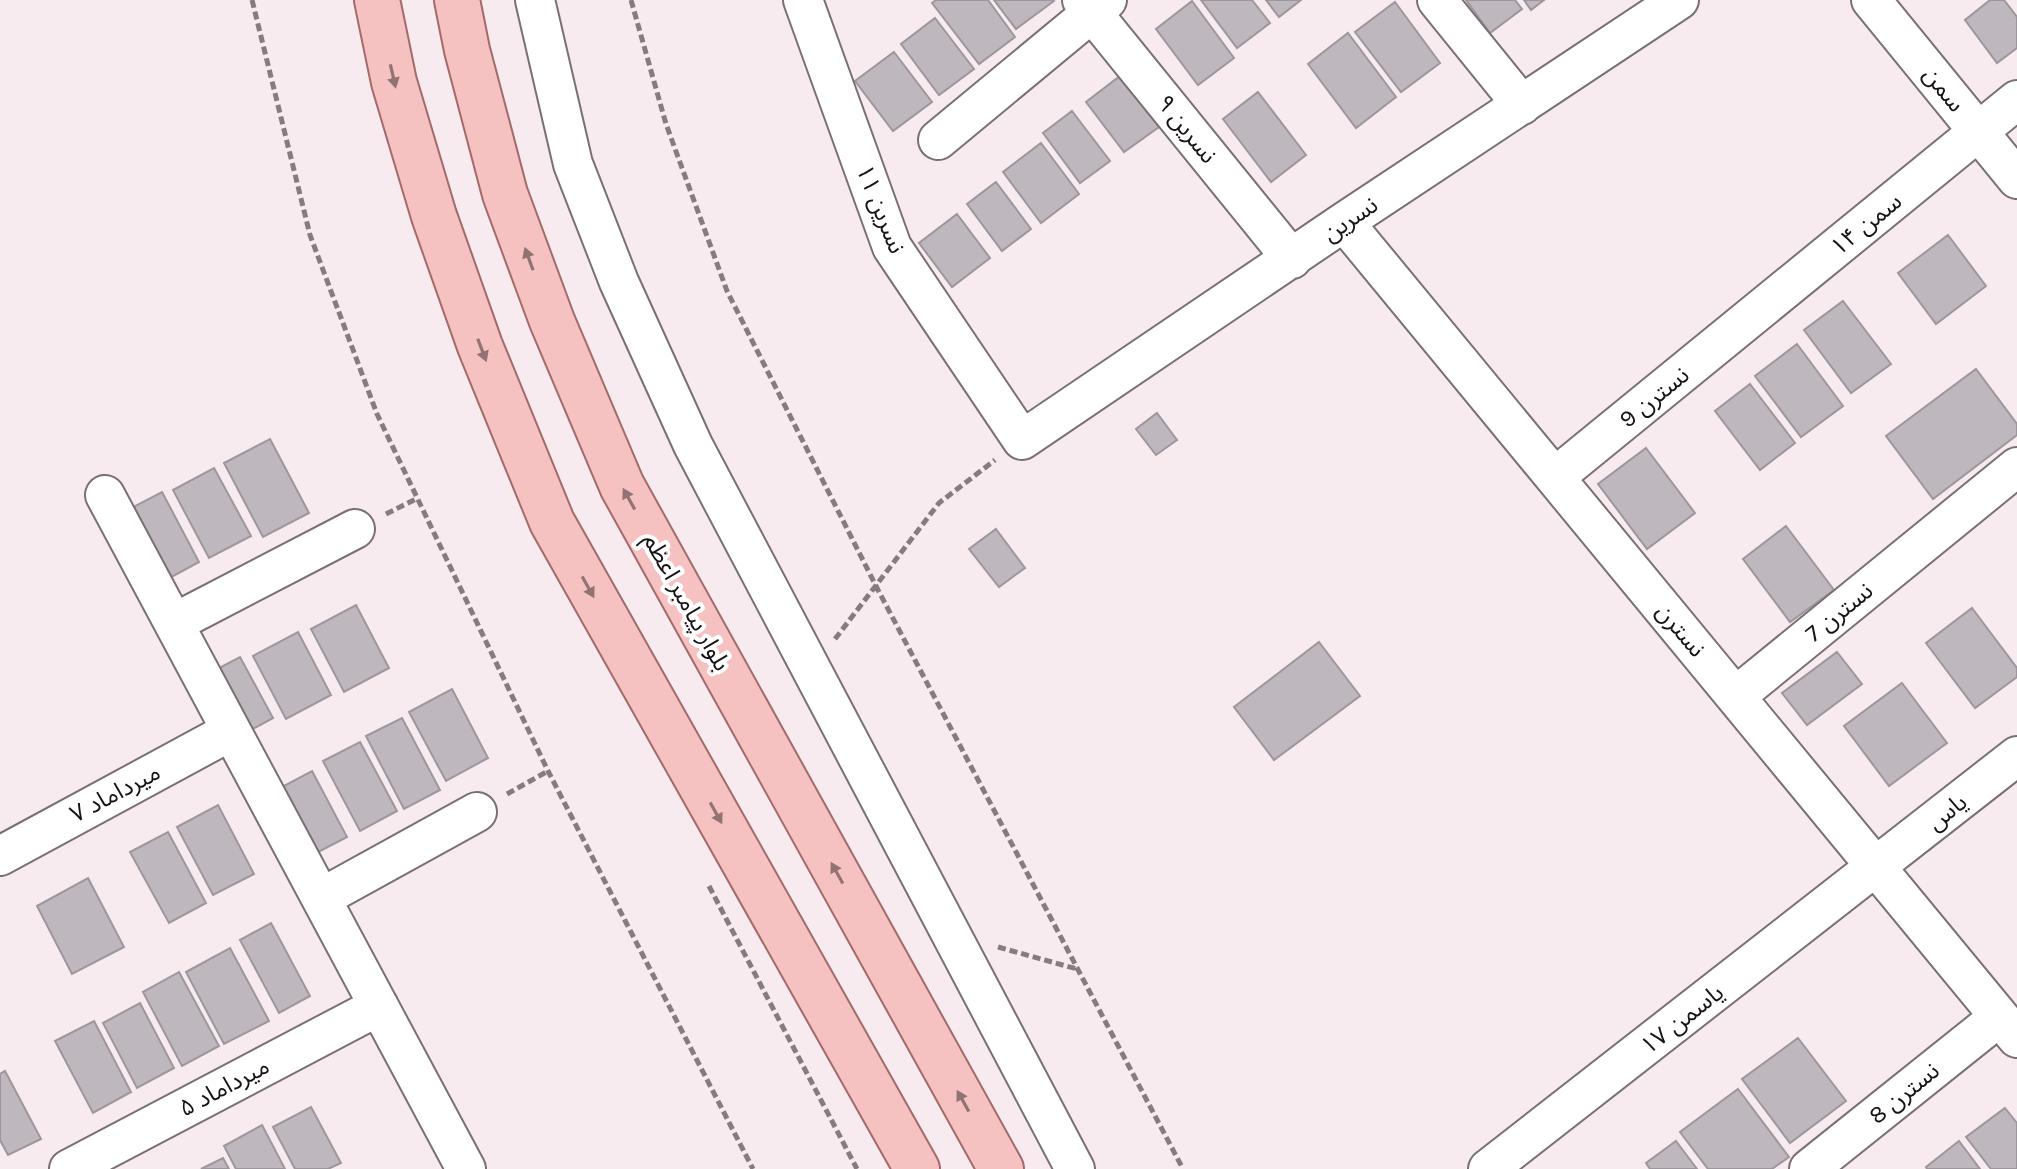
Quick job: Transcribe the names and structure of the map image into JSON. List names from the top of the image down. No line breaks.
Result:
{"streets":{"main road":["بلوار پیامبر اعظم"],"street":["سمن","نسرین ۹","نسرین ۱۱","نسرین","سمن ۱۴","نسترن 9","نسترن 7","نسترن","میرداماد ۷","یاس","یاسمن ۱۷","میرداماد ۵","نسترن 8"]},"crossings":[["سمن","سمن ۱۴"],["نسرین ۹","نسرین"],["نسرین ۱۱","نسرین"],["نسرین","نسترن"],["سمن ۱۴","نسترن 9"],["نسترن 9","نسترن"],["نسترن 7","نسترن"],["نسترن","یاس"],["نسترن","یاسمن ۱۷"],["نسترن","نسترن 8"],["یاس","یاسمن ۱۷"]]}
